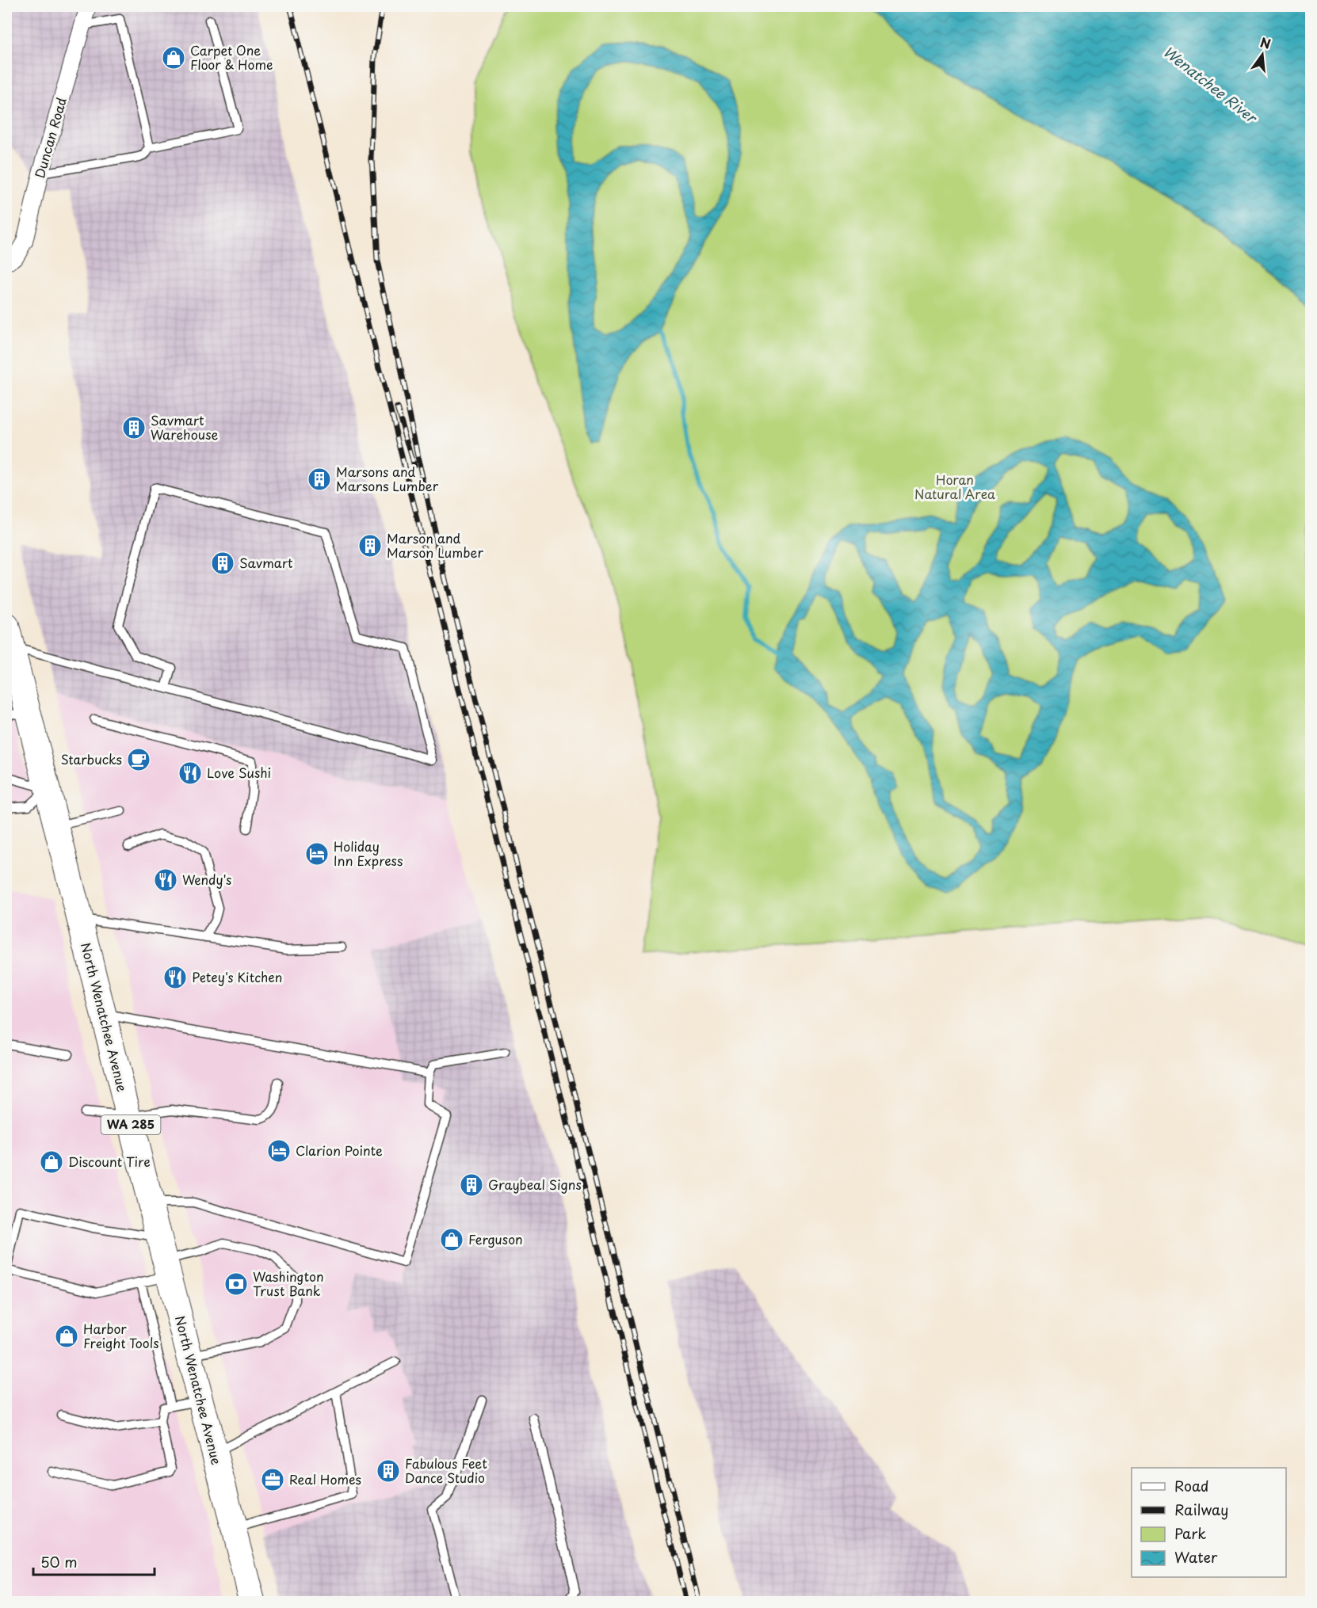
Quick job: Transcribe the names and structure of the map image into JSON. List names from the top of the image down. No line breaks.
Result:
{"streets":{"main road":["North Wenatchee Avenue","WA 285"],"street":["Duncan Road"]},"water":["Wenatchee River"],"parks":["Horan Natural Area"],"places":{"shop":["Carpet One Floor & Home","Discount Tire","Ferguson","Harbor Freight Tools"],"building":["Savmart Warehouse","Marsons and Marsons Lumber","Marson and Marson Lumber","Savmart","Graybeal Signs","Fabulous Feet Dance Studio"],"cafe":["Starbucks"],"restaurant":["Love Sushi","Wendy's","Petey's Kitchen"],"hotel":["Holiday Inn Express","Clarion Pointe"],"bank":["Washington Trust Bank"],"office":["Real Homes"]},"legend":["Road","Railway","Park","Water"],"scale_bar":"50 m","north":"top"}
